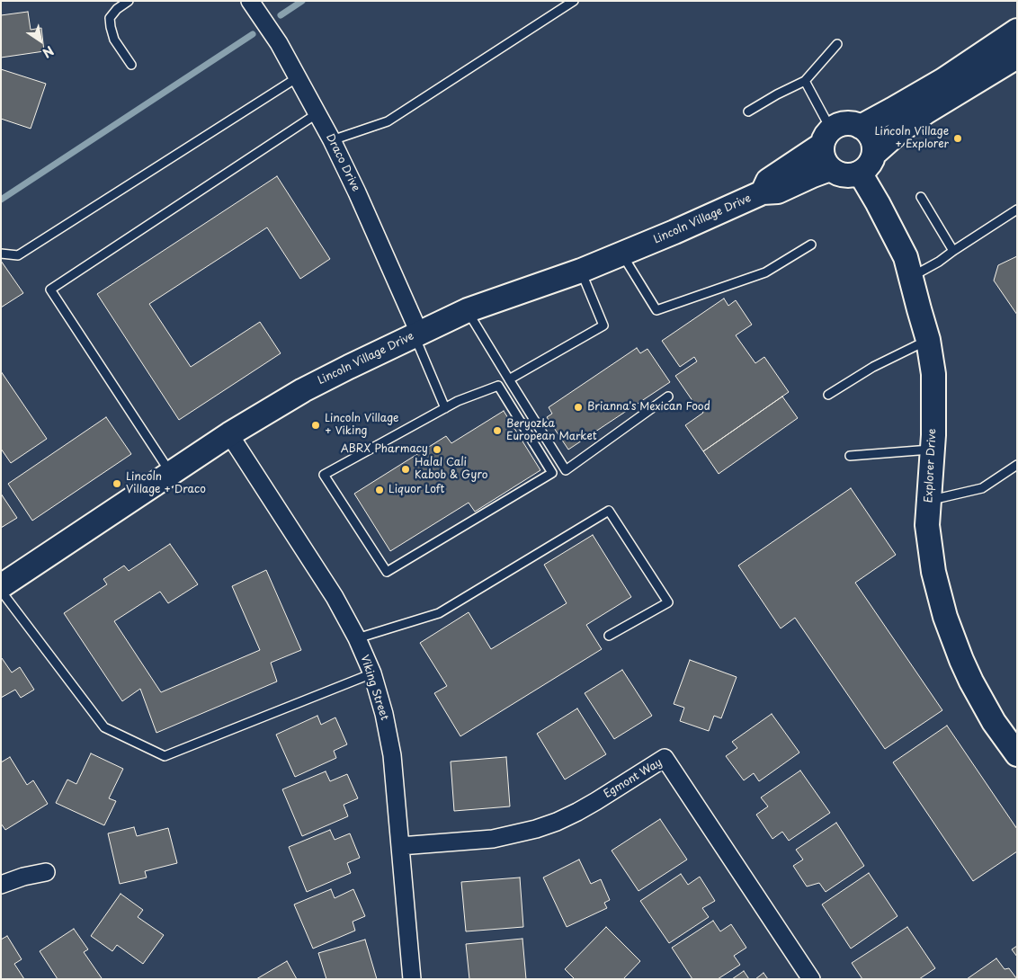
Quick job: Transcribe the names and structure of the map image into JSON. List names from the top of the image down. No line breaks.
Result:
{"streets":{"street":["Draco Drive","Lincoln Village Drive","Explorer Drive","Viking Street","Egmont Way"]},"crossings":[["Draco Drive","Lincoln Village Drive"],["Lincoln Village Drive","Explorer Drive"],["Lincoln Village Drive","Viking Street"],["Viking Street","Egmont Way"]],"places":["Lincoln Village + Explorer","Brianna's Mexican Food","Lincoln Village + Viking","Beryozka European Market","ABRX Pharmacy","Halal Cali Kabob & Gyro","Lincoln Village + Draco","Liquor Loft"],"north":"bottom right"}
